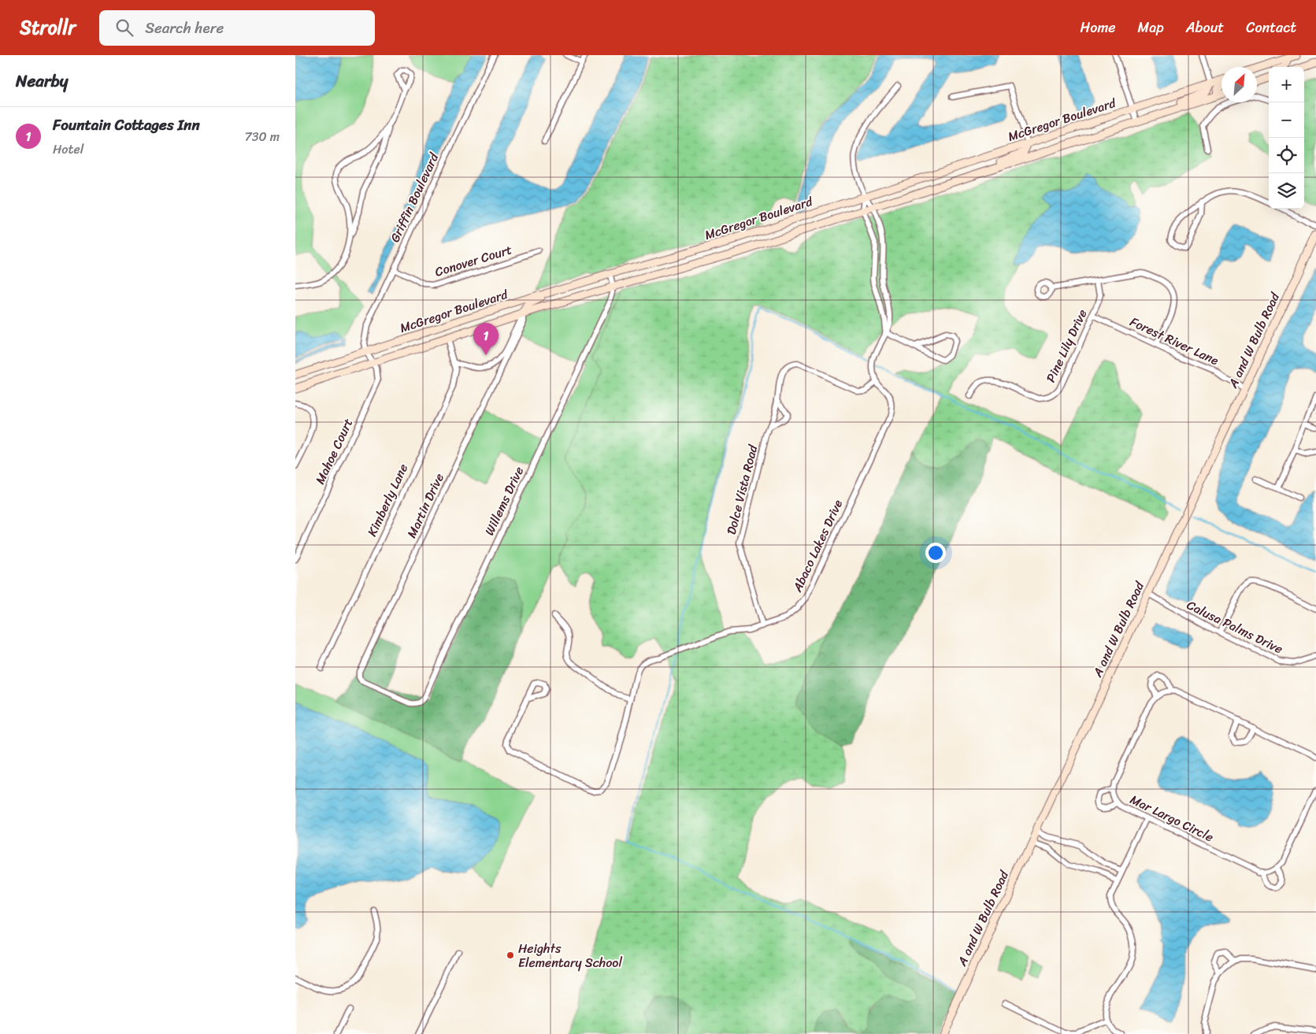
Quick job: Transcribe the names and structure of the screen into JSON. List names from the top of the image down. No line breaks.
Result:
{"streets":{"main road":["McGregor Boulevard","A and W Bulb Road"],"street":["Griffin Boulevard","Conover Court","Forest River Lane","Pine Lily Drive","Mahoe Court","Dolce Vista Road","Kimberly Lane","Willems Drive","Martin Drive","Abaco Lakes Drive","Calusa Palms Drive","Mar Largo Circle"]},"crossings":[["McGregor Boulevard","Griffin Boulevard"],["McGregor Boulevard","Mahoe Court"],["McGregor Boulevard","Kimberly Lane"],["McGregor Boulevard","Willems Drive"],["McGregor Boulevard","Martin Drive"],["Griffin Boulevard","Conover Court"],["Griffin Boulevard","Mahoe Court"],["A and W Bulb Road","Forest River Lane"],["A and W Bulb Road","Calusa Palms Drive"],["Forest River Lane","Pine Lily Drive"],["Dolce Vista Road","Abaco Lakes Drive"],["Willems Drive","Martin Drive"]],"places":["Heights Elementary School"],"north":"top right","page":{"header":"Strollr","search":"Search here","nav":["Home","Map","About","Contact"],"heading":"Nearby","map_buttons":["+","−"],"list":[{"mark":"1","name":"Fountain Cottages Inn","note":"Hotel","value":"730 m"}],"pins":"1"}}
